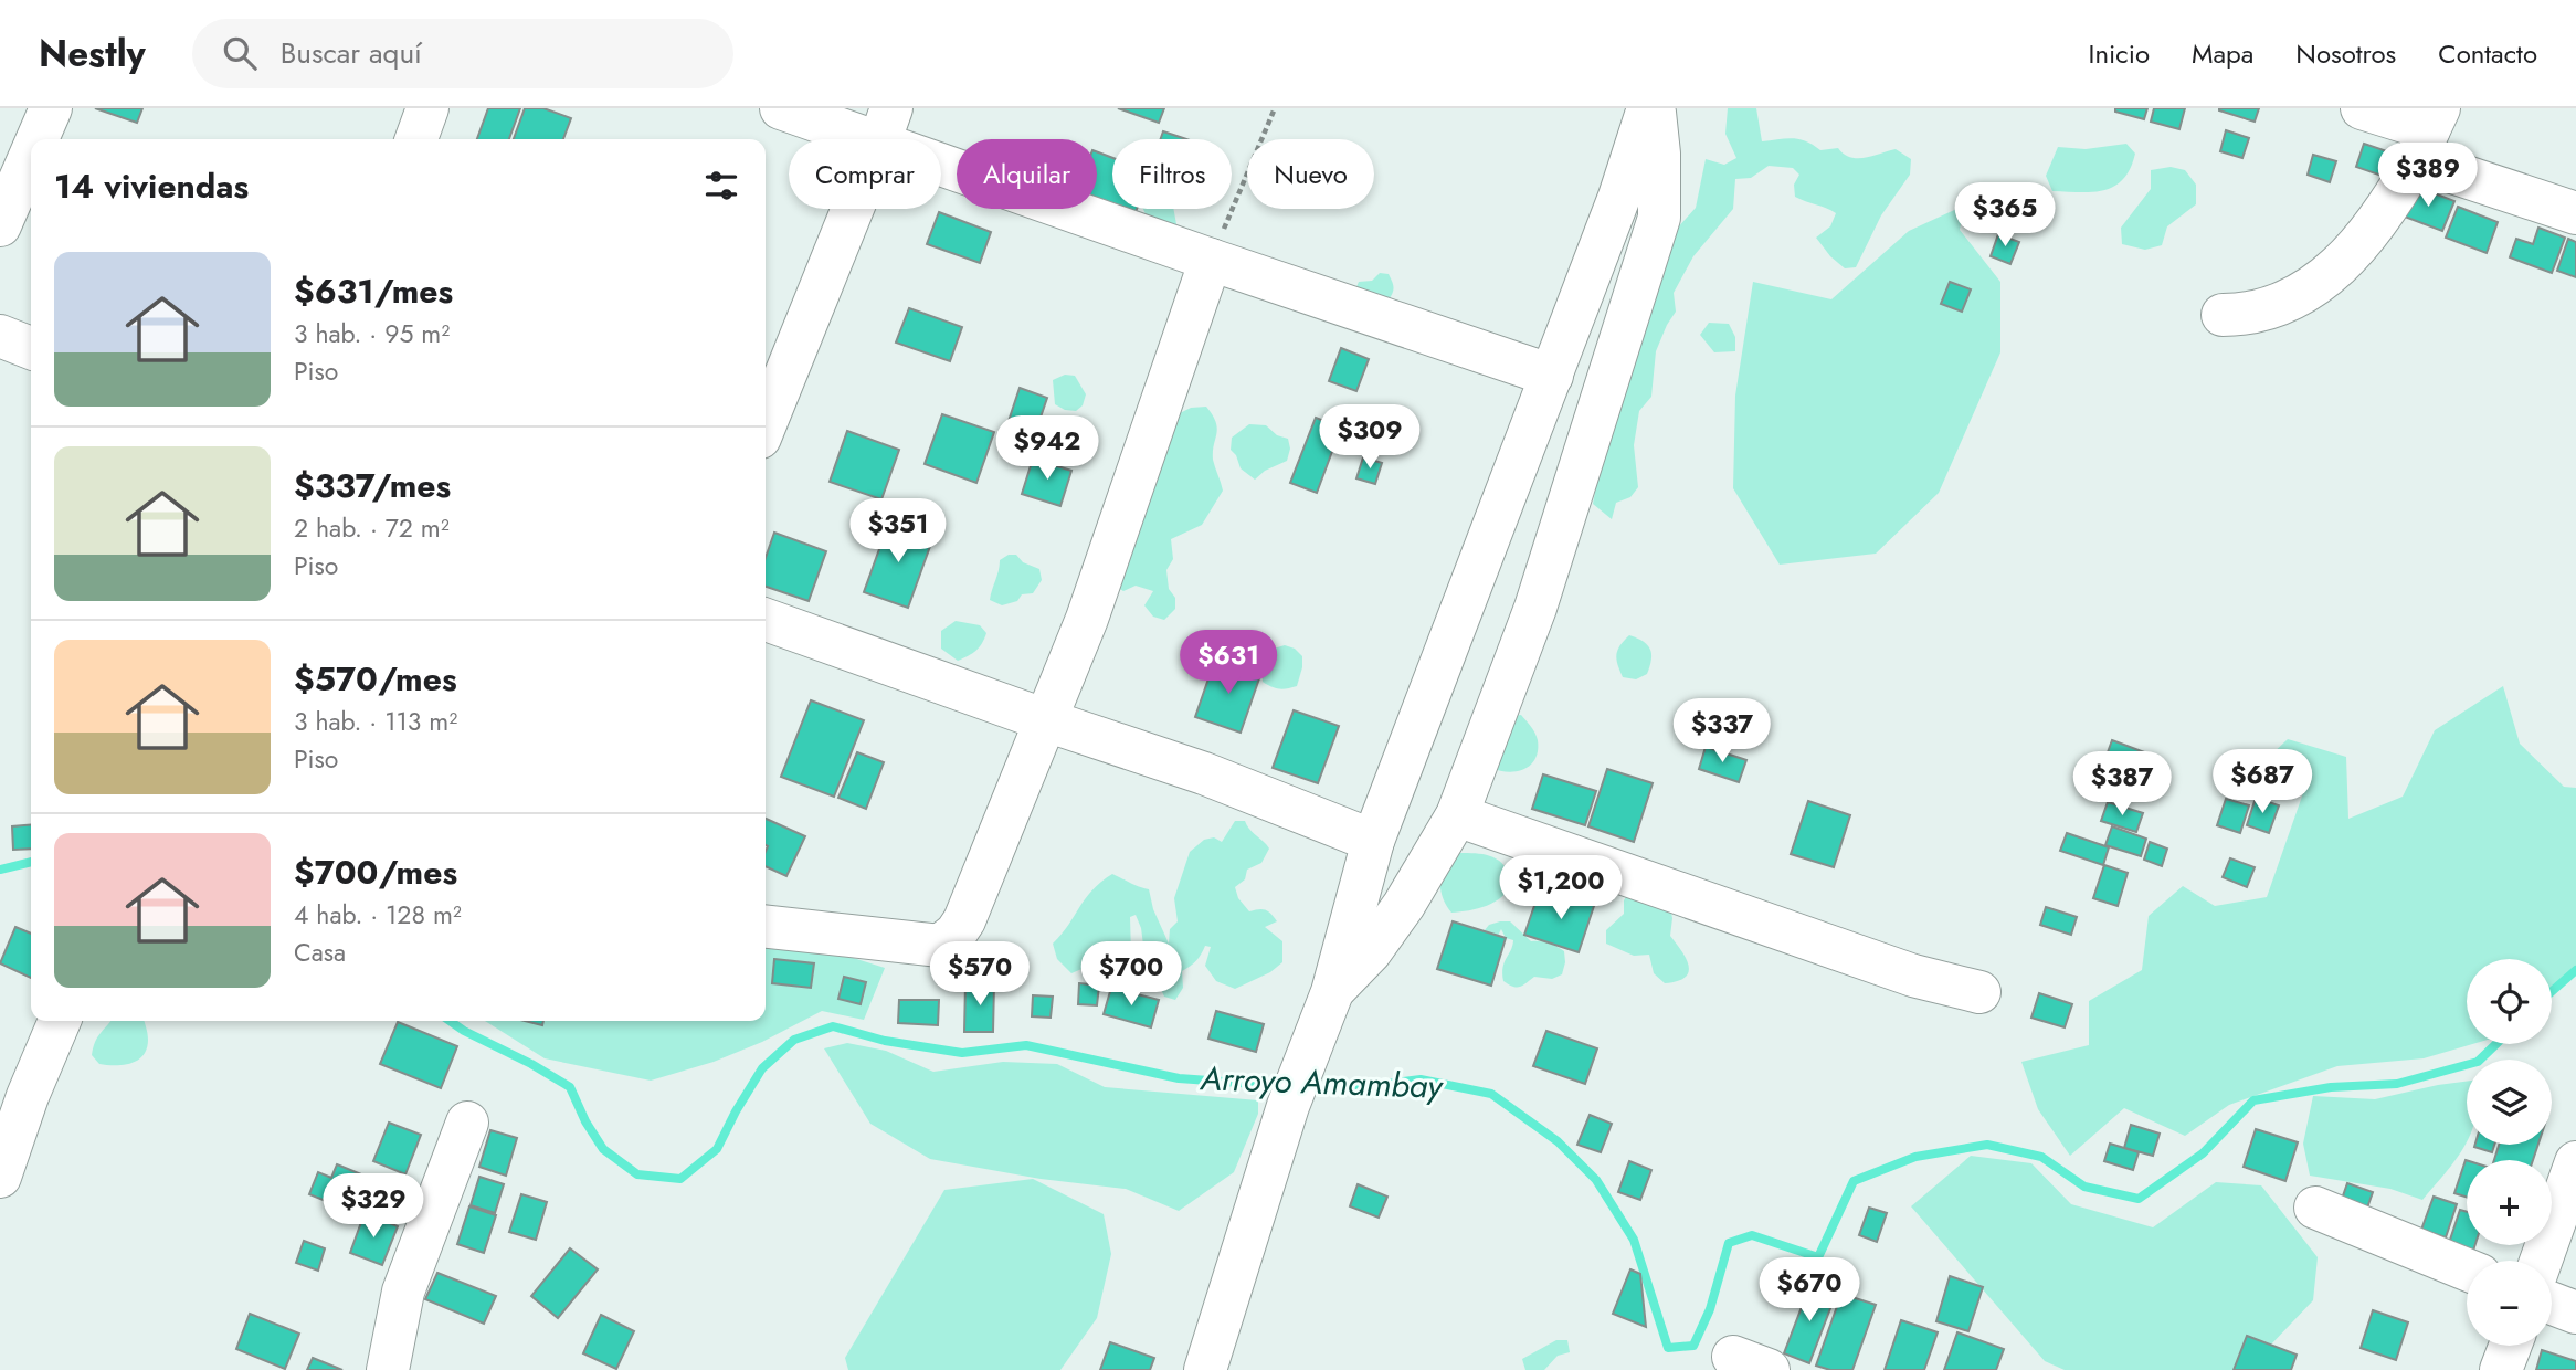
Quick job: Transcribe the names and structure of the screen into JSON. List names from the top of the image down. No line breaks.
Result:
{"water":["Arroyo Amambay"],"page":{"header":"Nestly","search":"Buscar aquí","nav":["Inicio","Mapa","Nosotros","Contacto"],"chip":["Comprar","Alquilar","Filtros","Nuevo"],"heading":"14 viviendas","price":["$389","$365","$309","$942","$351","$631","$337","$687","$387","$1,200","$570","$700","$329","$670"],"list":[{"name":"$631/mes","note":"3 hab. · 95 m² · Piso"},{"name":"$337/mes","note":"2 hab. · 72 m² · Piso"},{"name":"$570/mes","note":"3 hab. · 113 m² · Piso"},{"name":"$700/mes","note":"4 hab. · 128 m² · Casa"}],"map_buttons":["+","−"]}}
